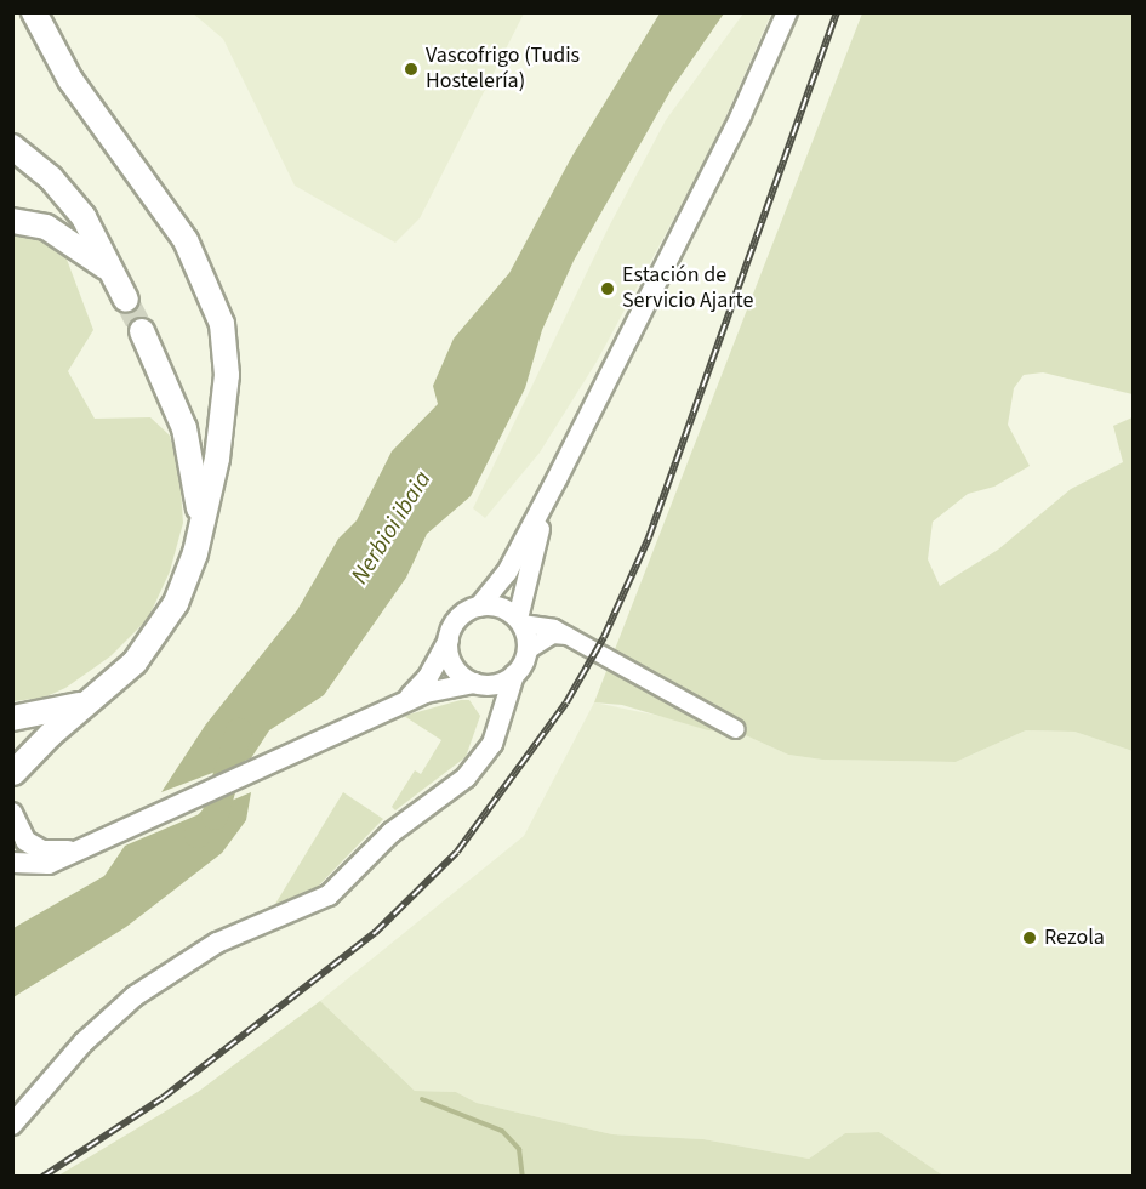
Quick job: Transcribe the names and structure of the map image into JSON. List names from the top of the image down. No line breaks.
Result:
{"water":["Nerbioi ibaia"],"places":["Vascofrigo (Tudis Hostelería)","Estación de Servicio Ajarte","Rezola"]}
